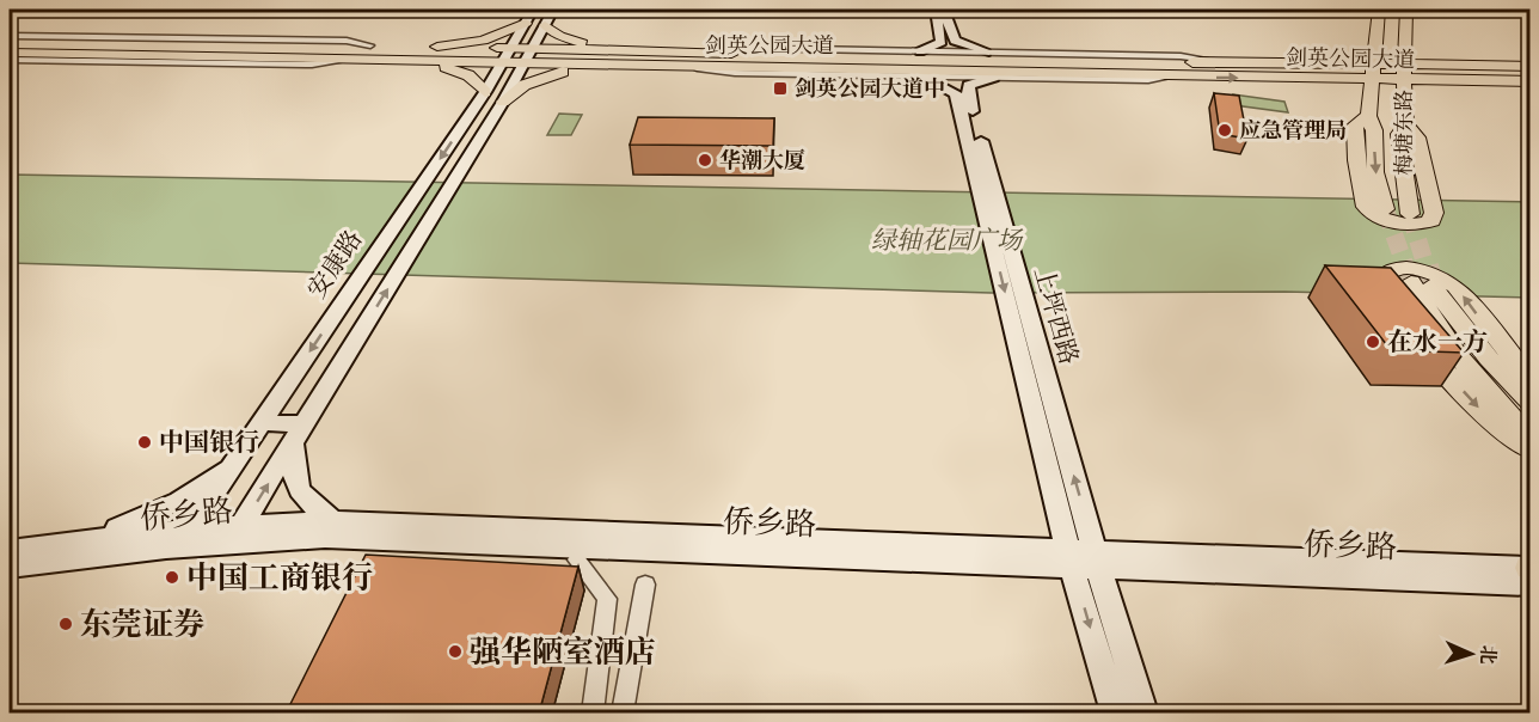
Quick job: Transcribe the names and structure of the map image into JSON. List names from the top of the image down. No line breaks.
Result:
{"streets":{"main road":["剑英公园大道","梅塘东路"],"street":["安康路","上坪西路","侨乡路"]},"crossings":[["剑英公园大道","梅塘东路"],["剑英公园大道","安康路"],["安康路","侨乡路"],["上坪西路","侨乡路"]],"parks":["绿轴花园广场"],"places":{"transit":["剑英公园大道中"],"other":["应急管理局","华潮大厦","在水一方","中国银行","中国工商银行","东莞证券","强华陋室酒店"]},"north":"right"}
